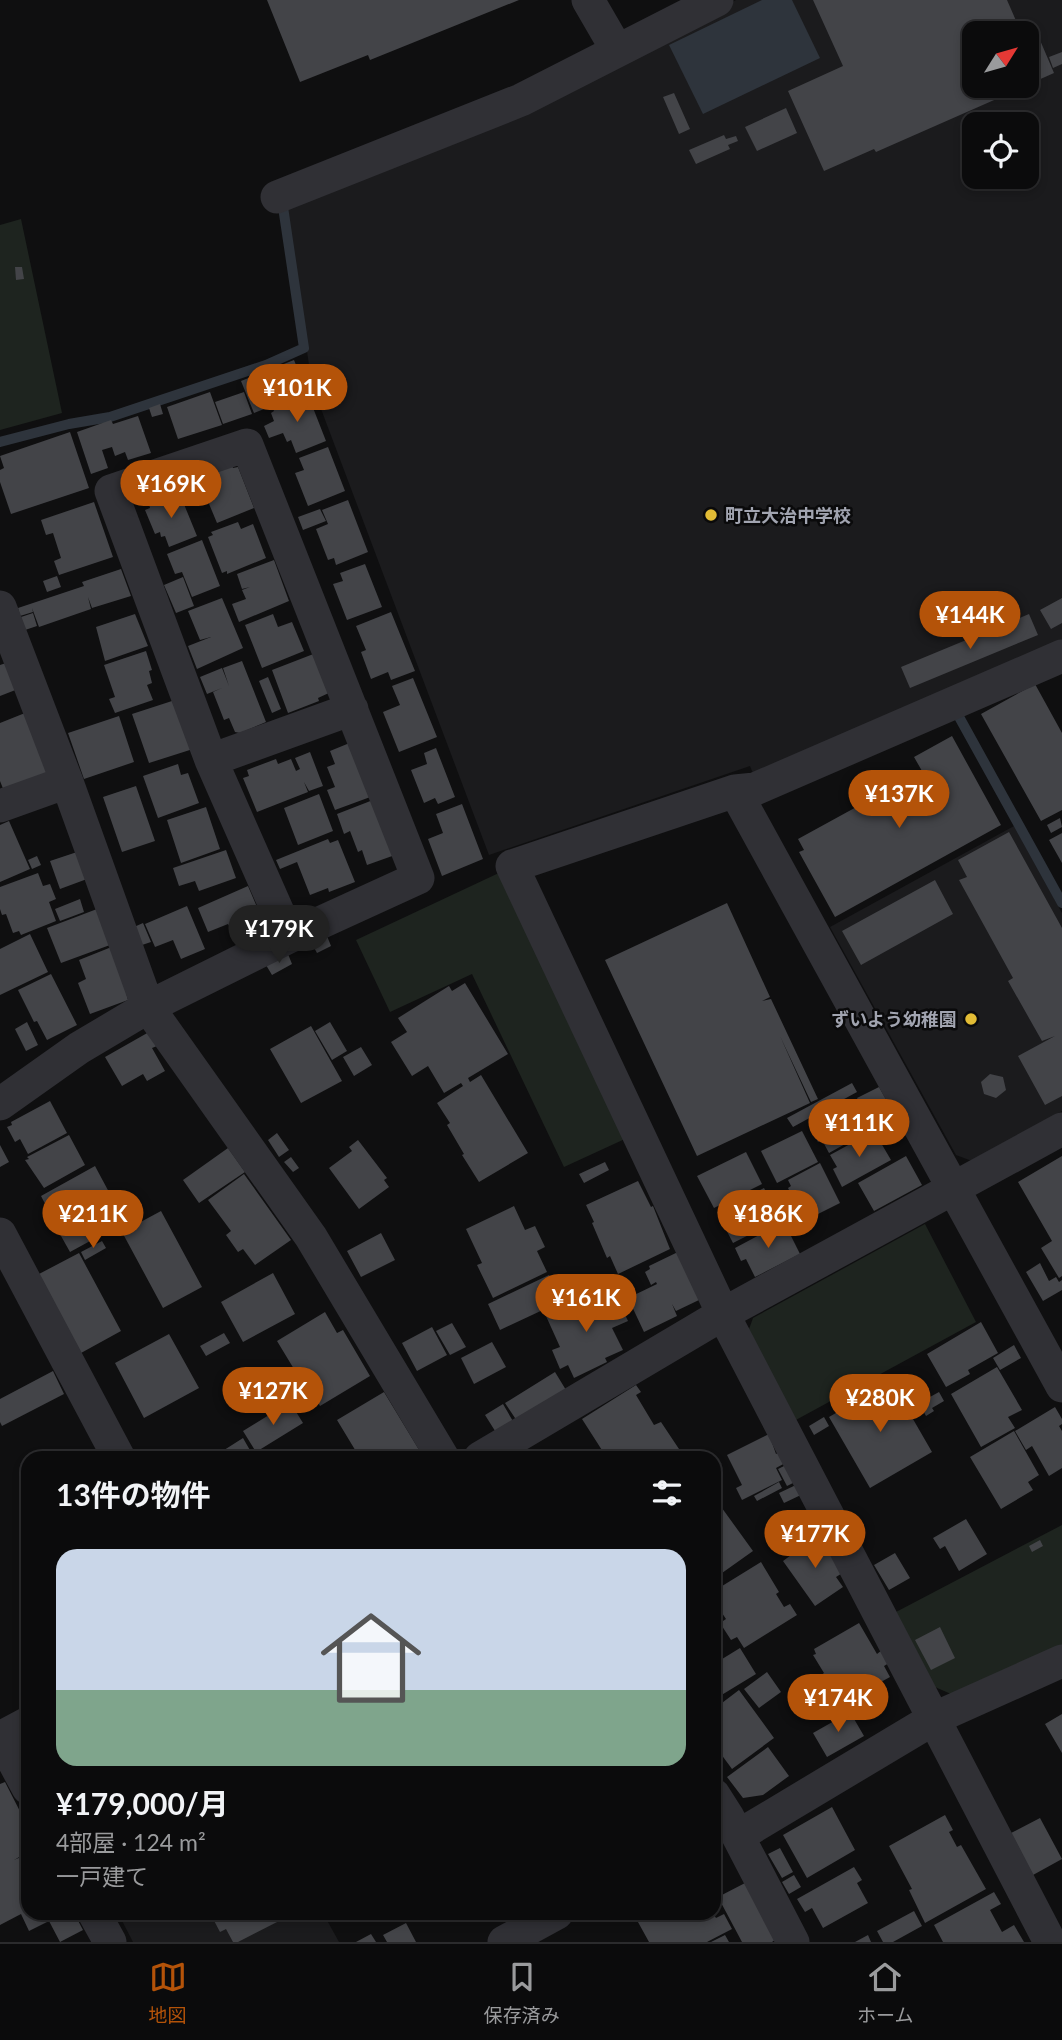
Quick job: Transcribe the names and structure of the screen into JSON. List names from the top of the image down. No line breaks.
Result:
{"places":["町立大治中学校","ずいよう幼稚園"],"north":"top right","page":{"price":["¥101K","¥169K","¥144K","¥137K","¥179K","¥111K","¥211K","¥186K","¥161K","¥127K","¥280K","¥177K","¥174K"],"heading":"13件の物件","list":[{"name":"¥179,000/月","note":"4部屋 · 124 m² · 一戸建て"}],"tabs":["地図","保存済み","ホーム"]}}
